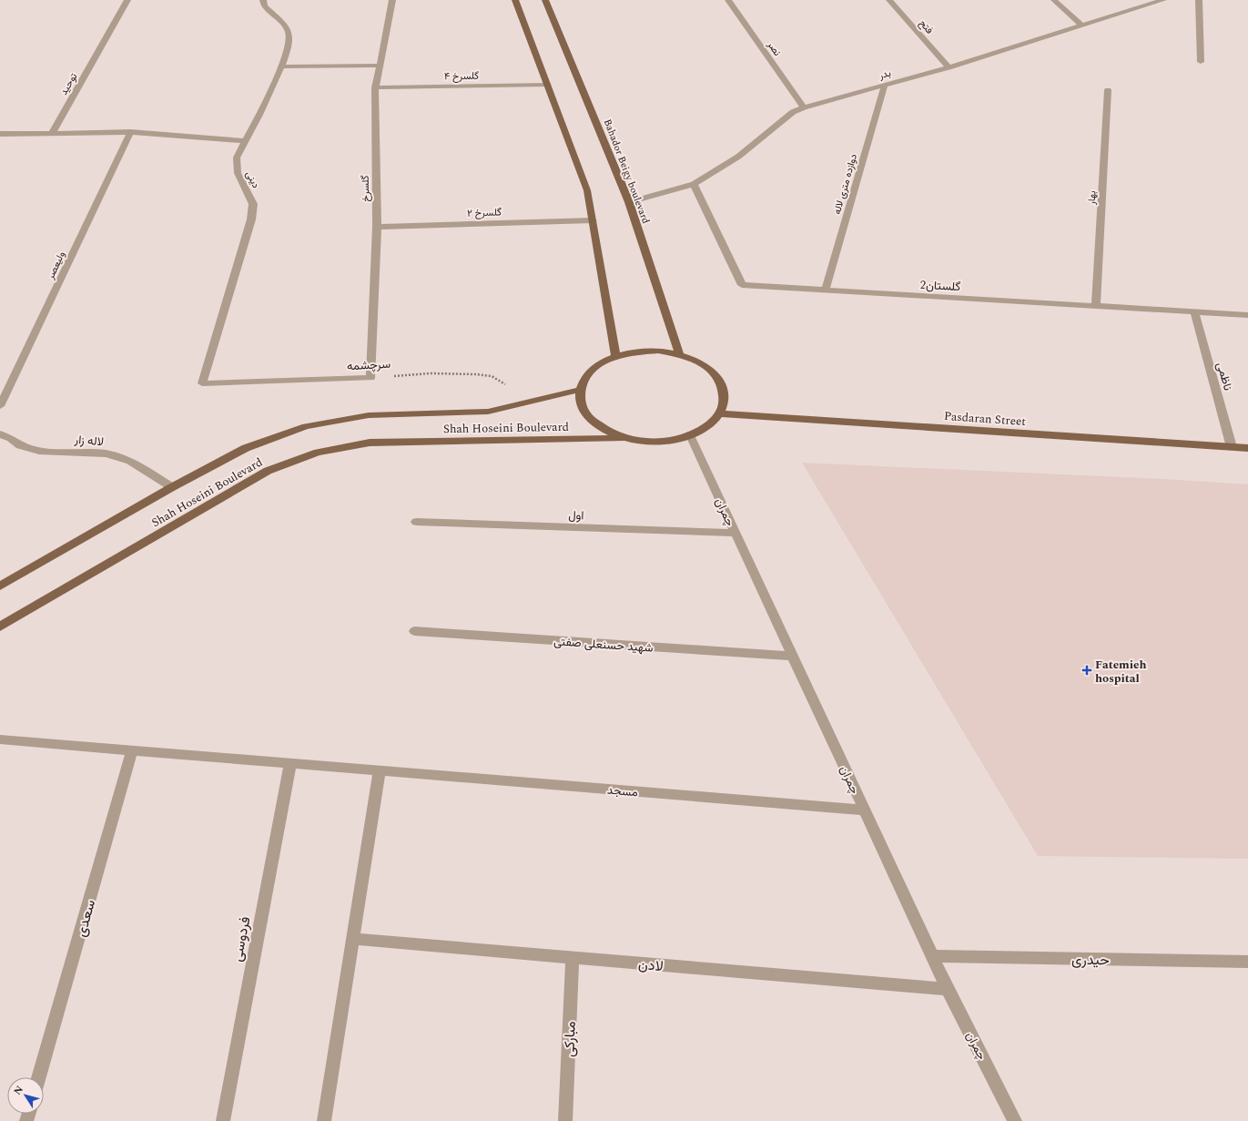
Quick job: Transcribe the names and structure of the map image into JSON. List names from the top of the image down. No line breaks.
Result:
{"streets":{"main road":["Bahador Beigy boulevard","Pasdaran Street","Shah Hoseini Boulevard"],"street":["فتح","نصر","بدر","گلسرخ ۴","توحید","دینی","دوازده متری لاله","گلسرخ","بهار","گلسرخ ۲","ولیعصر","گلستان2","سرچشمه","ناظمی","لاله زار","چمران","اول","شهید حسنعلی صفتی","مسجد","سعدی","فردوسی","حیدری","لادن","مبارکی"]},"crossings":[["فتح","بدر"],["نصر","بدر"],["بدر","Bahador Beigy boulevard"],["بدر","دوازده متری لاله"],["بدر","گلستان2"],["گلسرخ ۴","گلسرخ"],["Bahador Beigy boulevard","Pasdaran Street"],["Bahador Beigy boulevard","Shah Hoseini Boulevard"],["Bahador Beigy boulevard","چمران"],["دینی","سرچشمه"],["دوازده متری لاله","گلستان2"],["گلسرخ","گلسرخ ۲"],["گلسرخ","سرچشمه"],["بهار","گلستان2"],["گلستان2","ناظمی"],["سرچشمه","Shah Hoseini Boulevard"],["ناظمی","Pasdaran Street"],["Pasdaran Street","Shah Hoseini Boulevard"],["Pasdaran Street","چمران"],["Shah Hoseini Boulevard","لاله زار"],["Shah Hoseini Boulevard","چمران"],["چمران","اول"],["چمران","شهید حسنعلی صفتی"],["چمران","مسجد"],["چمران","حیدری"],["چمران","لادن"],["مسجد","سعدی"],["مسجد","فردوسی"],["لادن","مبارکی"]],"places":{"health":["Fatemieh hospital"]},"north":"top left"}
